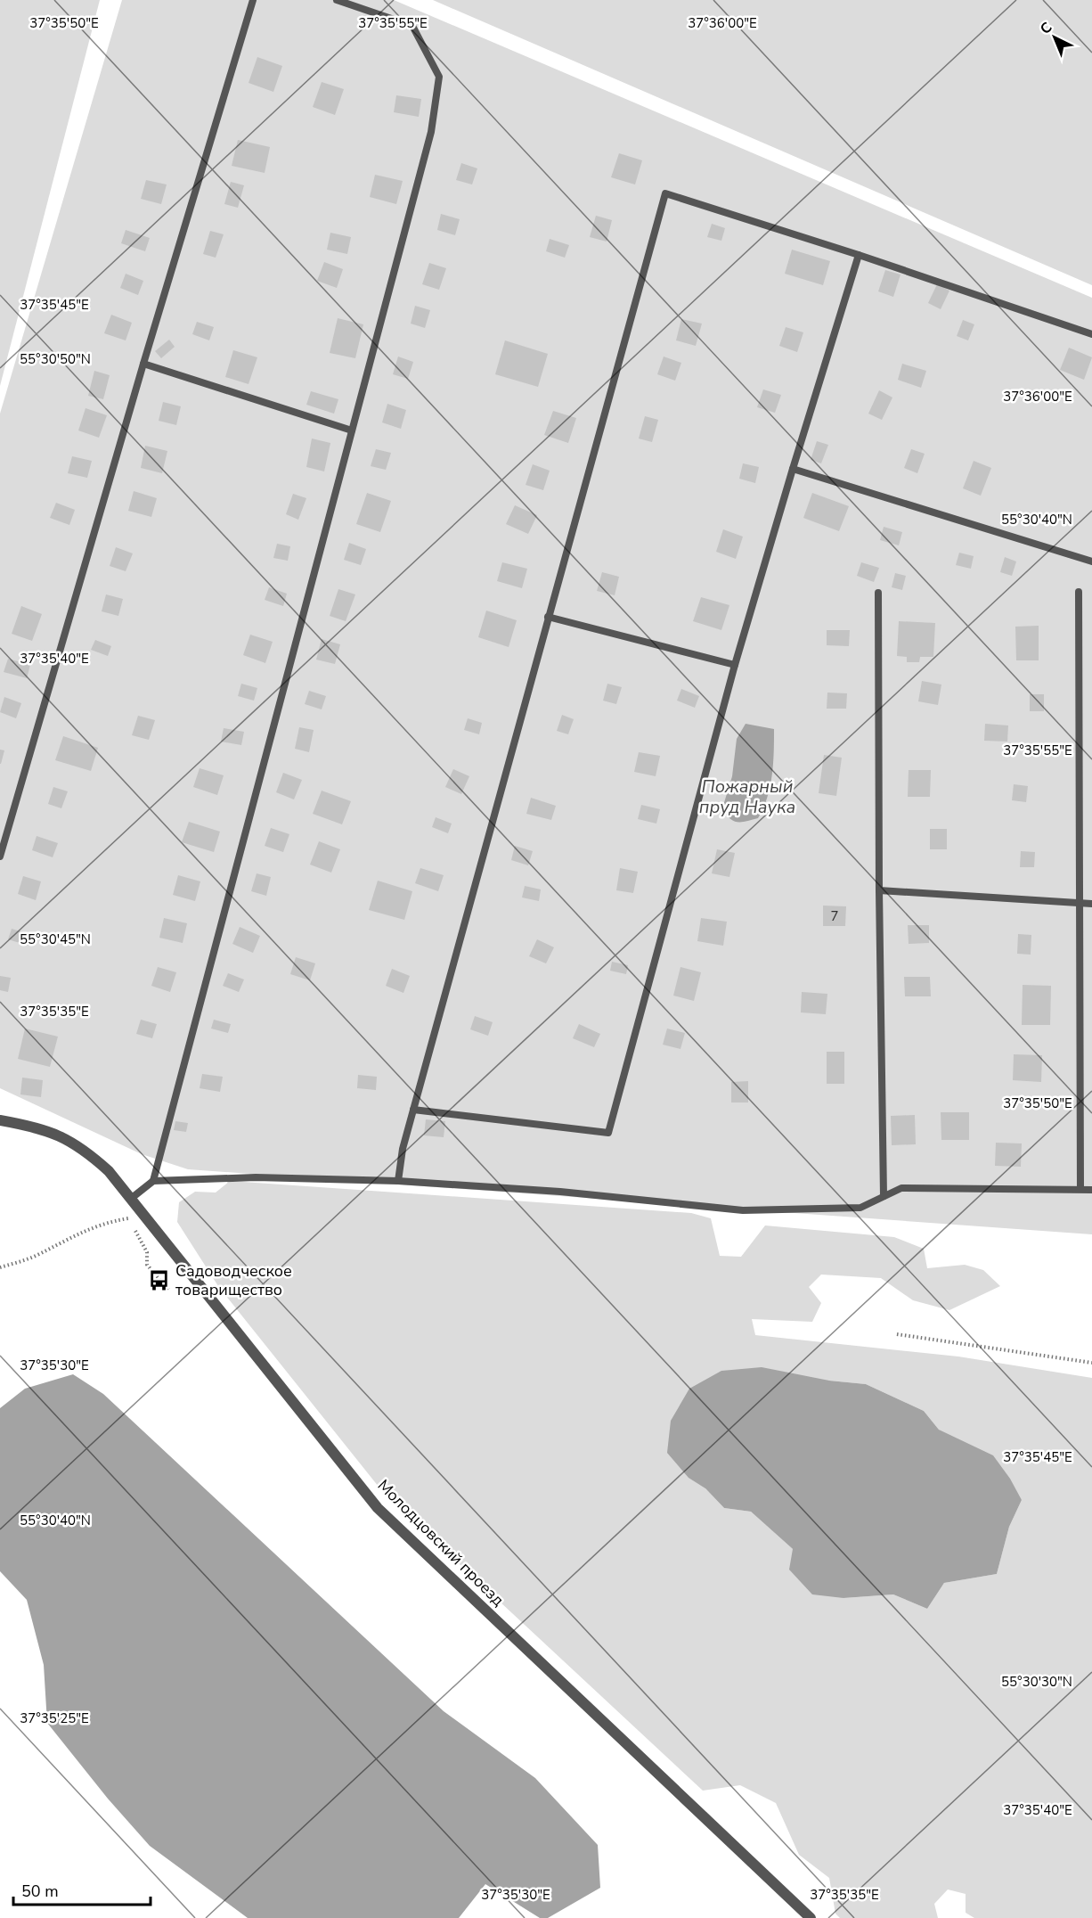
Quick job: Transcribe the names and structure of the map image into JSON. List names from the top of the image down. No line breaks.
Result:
{"streets":{"street":["Молодцовский проезд"]},"water":["Пожарный пруд Наука"],"places":{"bus stop":["Садоводческое товарищество"]},"house_numbers":["7"],"scale_bar":"50 m","north":"top left","coordinates":["37°35'50\"E","37°35'55\"E","37°36'00\"E","37°35'45\"E","55°30'50\"N","55°30'40\"N","37°35'40\"E","55°30'45\"N","37°35'35\"E","37°35'30\"E","55°30'30\"N","37°35'25\"E"]}
